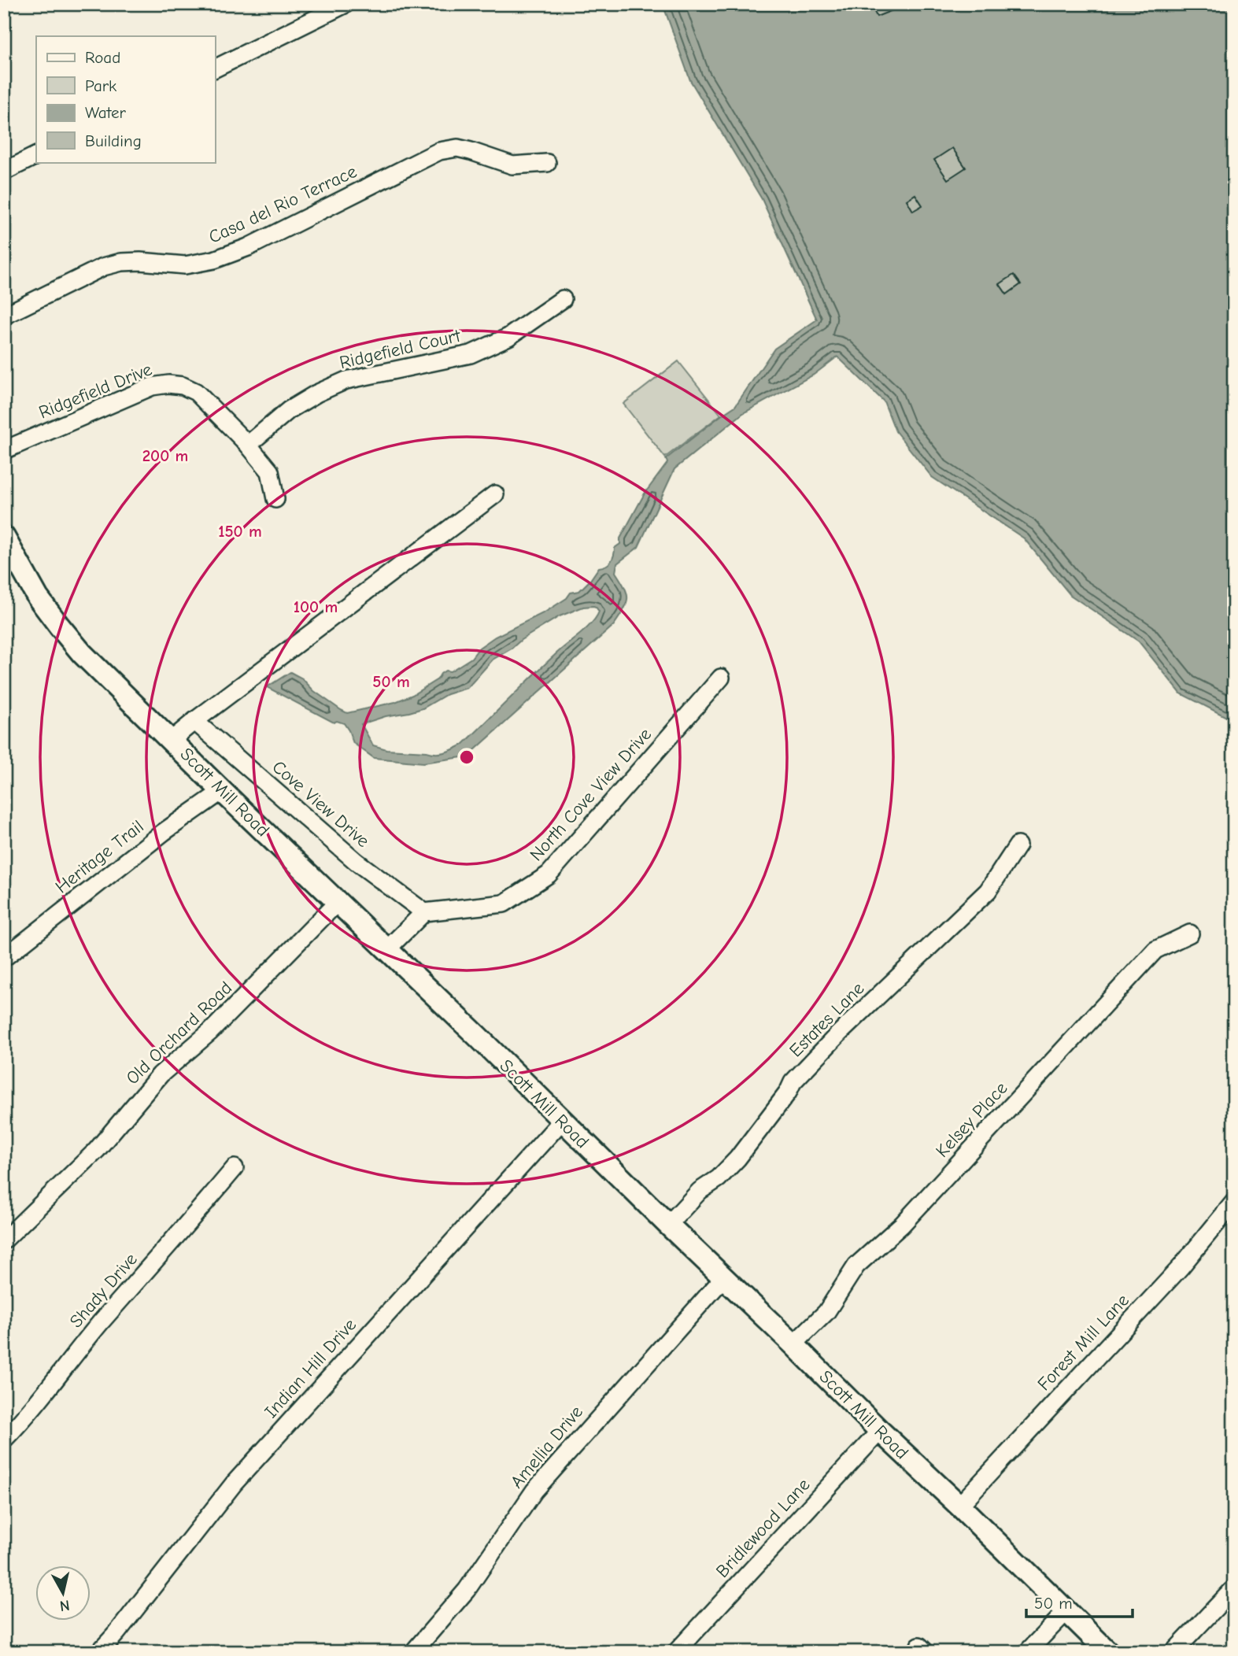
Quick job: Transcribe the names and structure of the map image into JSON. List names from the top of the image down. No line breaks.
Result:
{"streets":{"street":["Casa del Rio Terrace","Ridgefield Court","Ridgefield Drive","Scott Mill Road","North Cove View Drive","Cove View Drive","Heritage Trail","Estates Lane","Old Orchard Road","Kelsey Place","Shady Drive","Forest Mill Lane","Indian Hill Drive","Amellia Drive","Bridlewood Lane"]},"crossings":[["Ridgefield Court","Ridgefield Drive"],["Scott Mill Road","Heritage Trail"],["Scott Mill Road","Estates Lane"],["Scott Mill Road","Old Orchard Road"],["Scott Mill Road","Kelsey Place"],["Scott Mill Road","Forest Mill Lane"],["Scott Mill Road","Indian Hill Drive"],["Scott Mill Road","Amellia Drive"],["Scott Mill Road","Bridlewood Lane"],["North Cove View Drive","Cove View Drive"]],"legend":["Road","Park","Water","Building"],"scale_bar":"50 m","north":"bottom","rings":["200 m","150 m","100 m","50 m"]}
